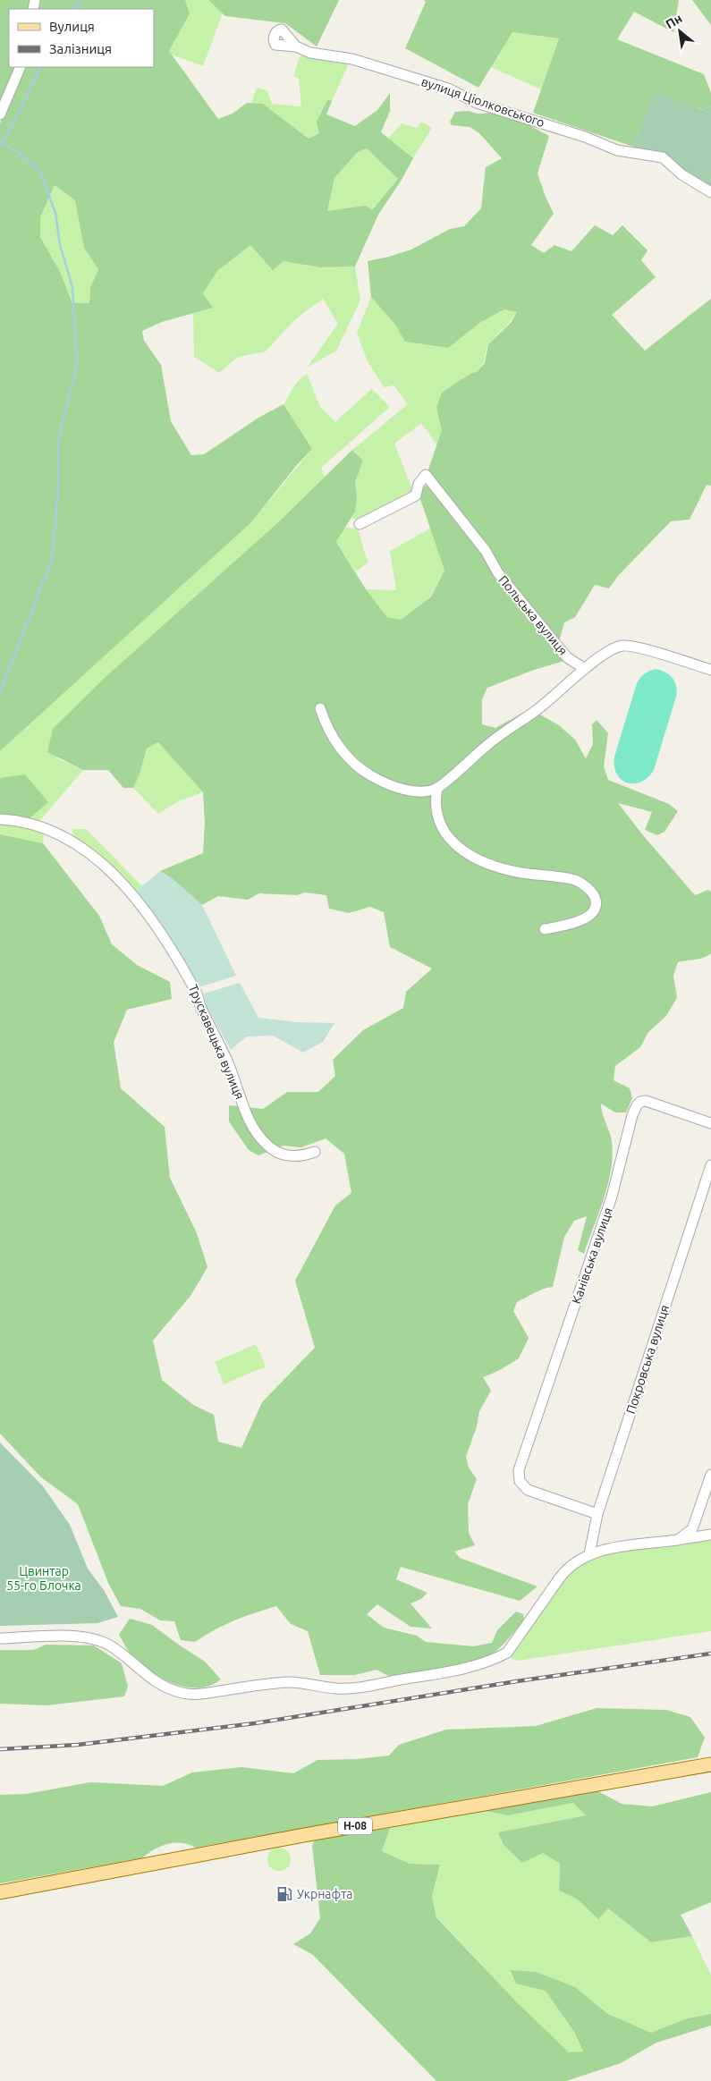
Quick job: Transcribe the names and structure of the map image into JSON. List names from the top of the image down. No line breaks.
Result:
{"streets":{"main road":["Н-08"],"street":["вулиця Ціолковського","Польська вулиця","Трускавецька вулиця","Канівська вулиця","Покровська вулиця"]},"crossings":[["Канівська вулиця","Покровська вулиця"]],"parks":["Цвинтар 55-го Блочка"],"places":{"fuel station":["Укрнафта"]},"legend":["Вулиця","Залізниця"],"north":"top left"}
